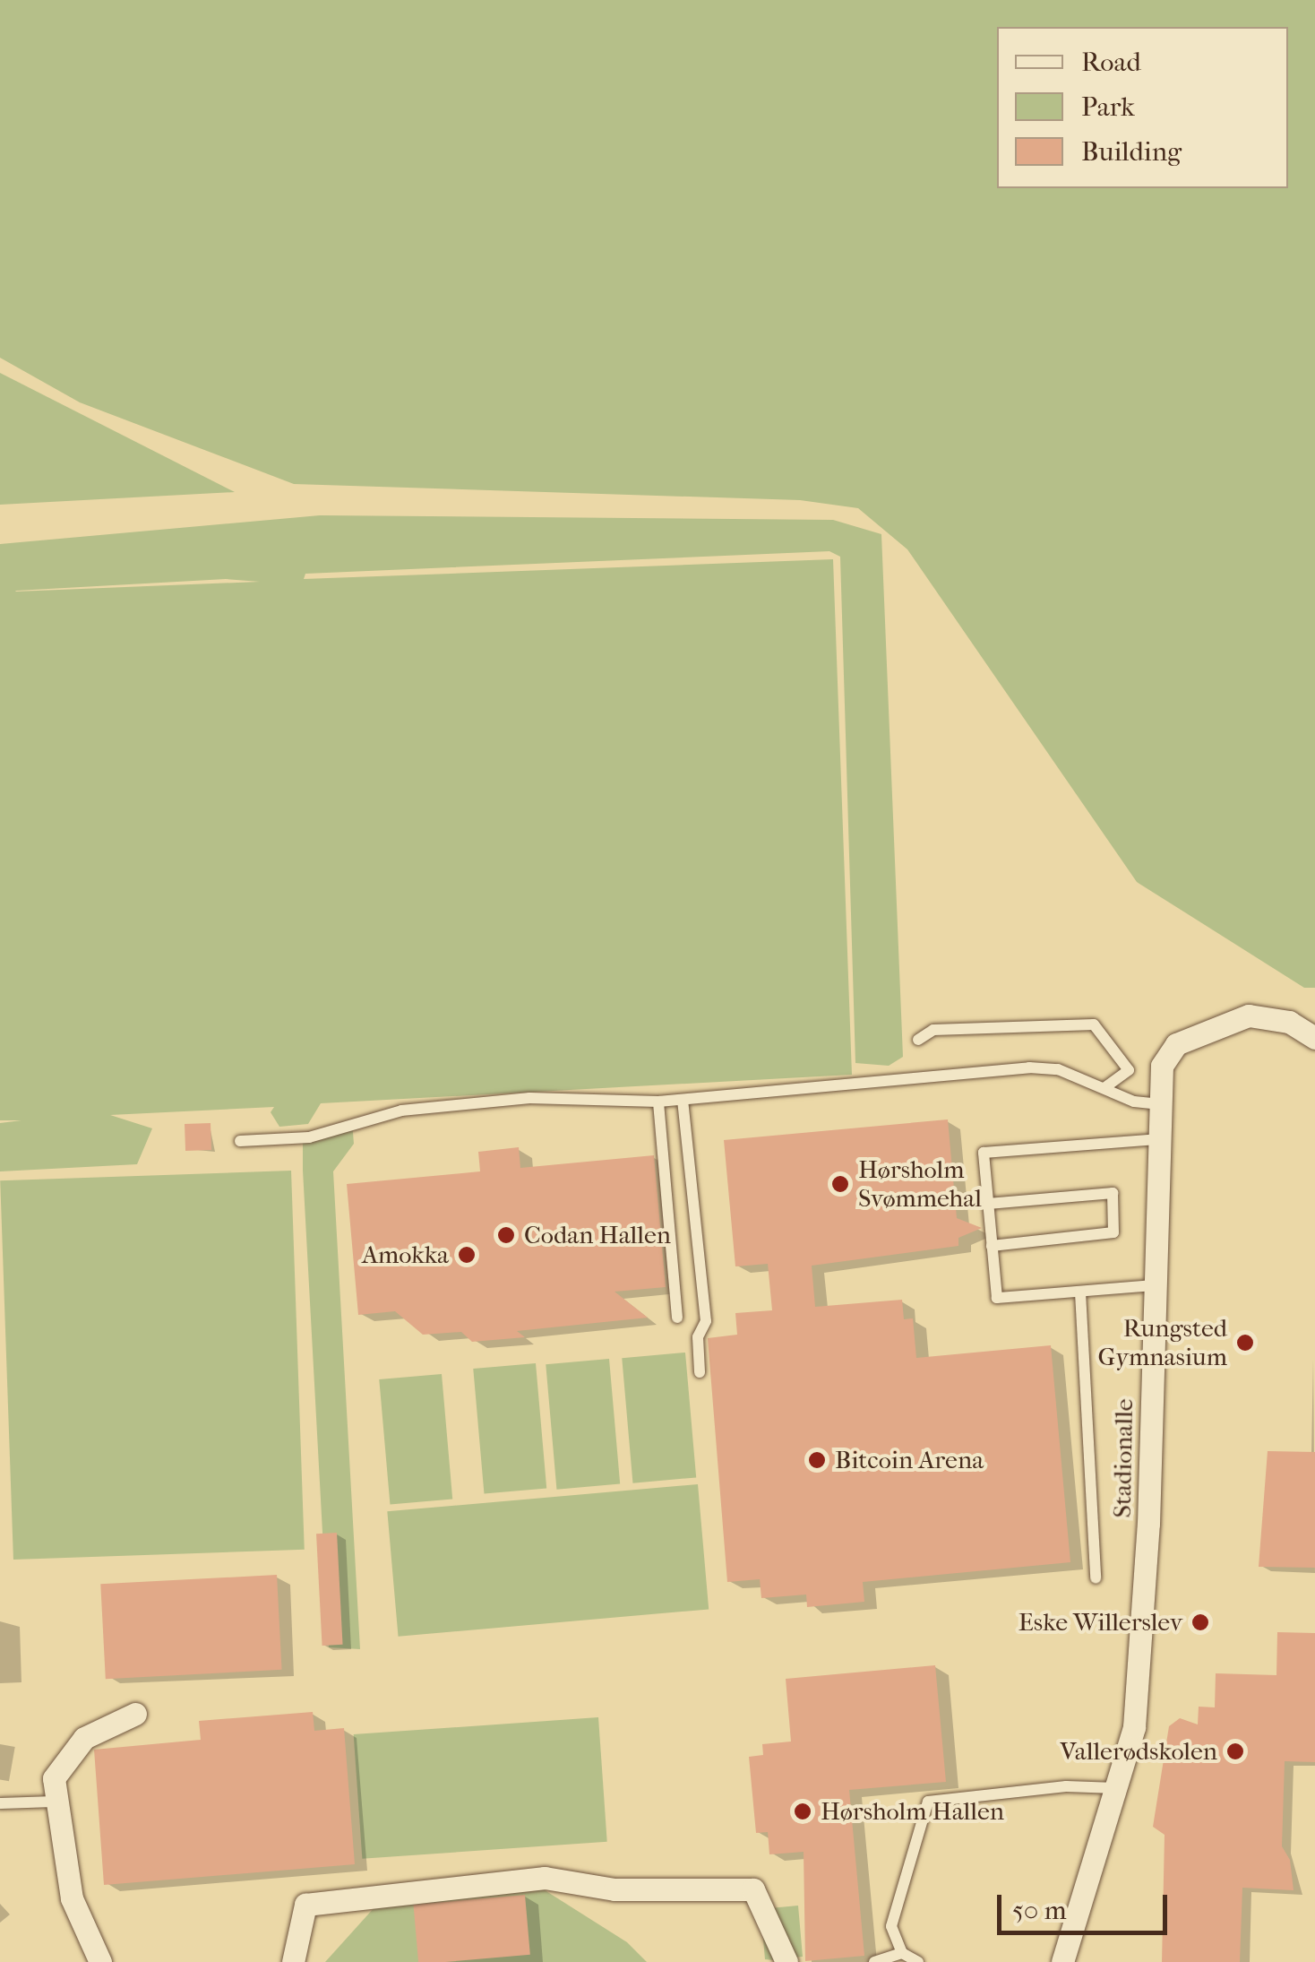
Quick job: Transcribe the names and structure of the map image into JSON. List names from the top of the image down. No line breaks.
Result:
{"streets":{"street":["Stadionalle"]},"places":["Hørsholm Svømmehal","Codan Hallen","Amokka","Rungsted Gymnasium","Bitcoin Arena","Eske Willerslev","Vallerødskolen","Hørsholm Hallen"],"legend":["Road","Park","Building"],"scale_bar":"50 m"}
